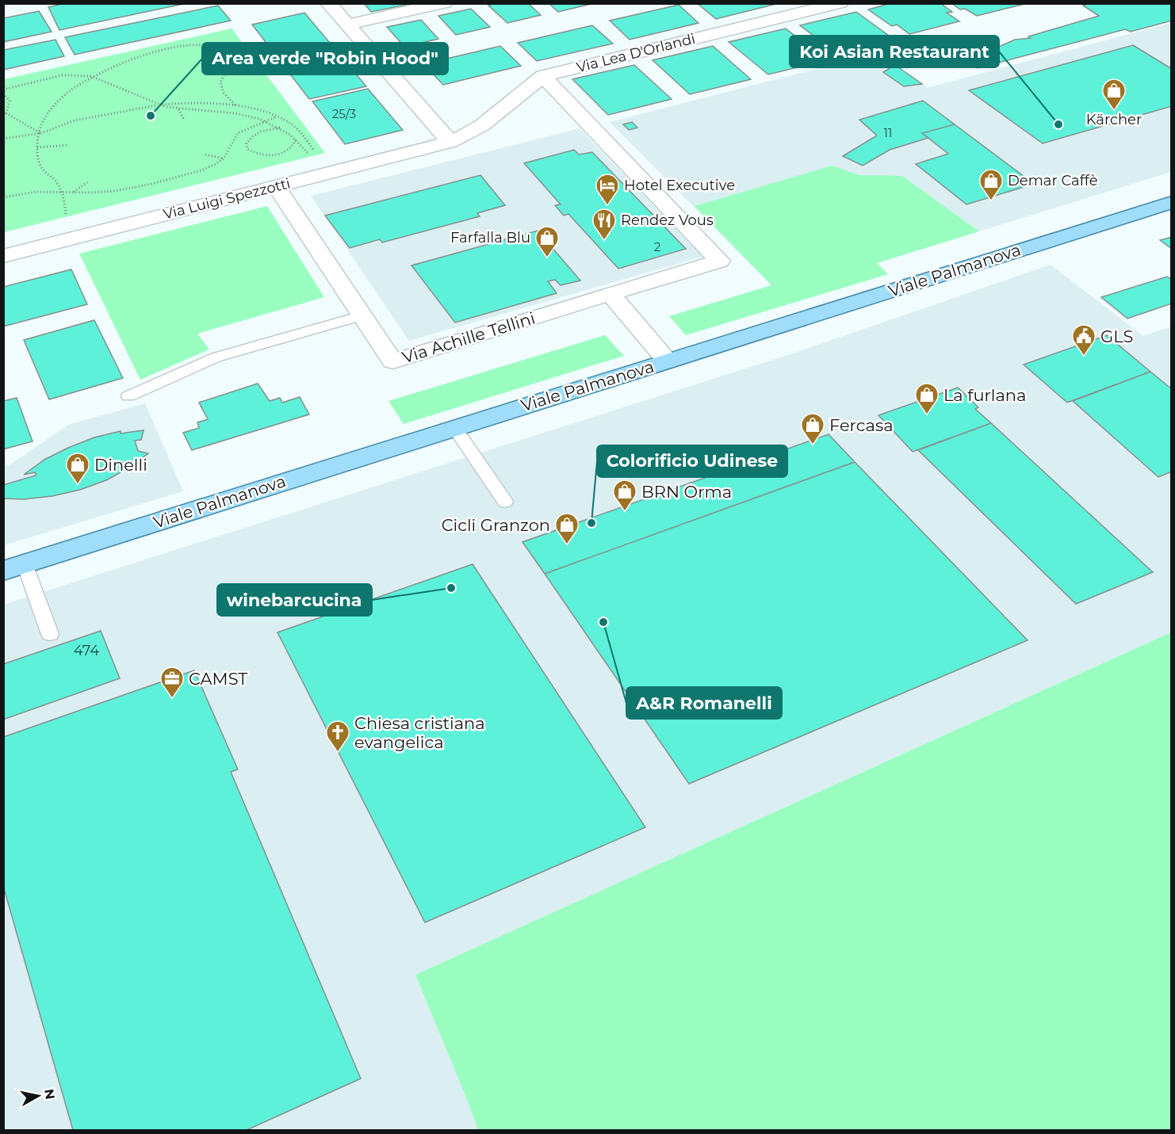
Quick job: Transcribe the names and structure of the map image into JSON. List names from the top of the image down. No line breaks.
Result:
{"streets":{"main road":["Viale Palmanova"],"street":["Via Lea D'Orlandi","Via Luigi Spezzotti","Via Achille Tellini"]},"crossings":[["Via Lea D'Orlandi","Via Luigi Spezzotti"],["Via Lea D'Orlandi","Via Achille Tellini"],["Via Luigi Spezzotti","Via Achille Tellini"]],"places":{"shop":["Kärcher","Demar Caffè","Farfalla Blu","La furlana","Fercasa","Dinelli","BRN Orma","Cicli Granzon"],"other":["Area verde \"Robin Hood\"","Koi Asian Restaurant","Colorificio Udinese","winebarcucina","A&R Romanelli"],"hotel":["Hotel Executive"],"restaurant":["Rendez Vous"],"public building":["GLS"],"office":["CAMST"],"church":["Chiesa cristiana evangelica"]},"house_numbers":["25/3","11","2","474"],"north":"right"}
